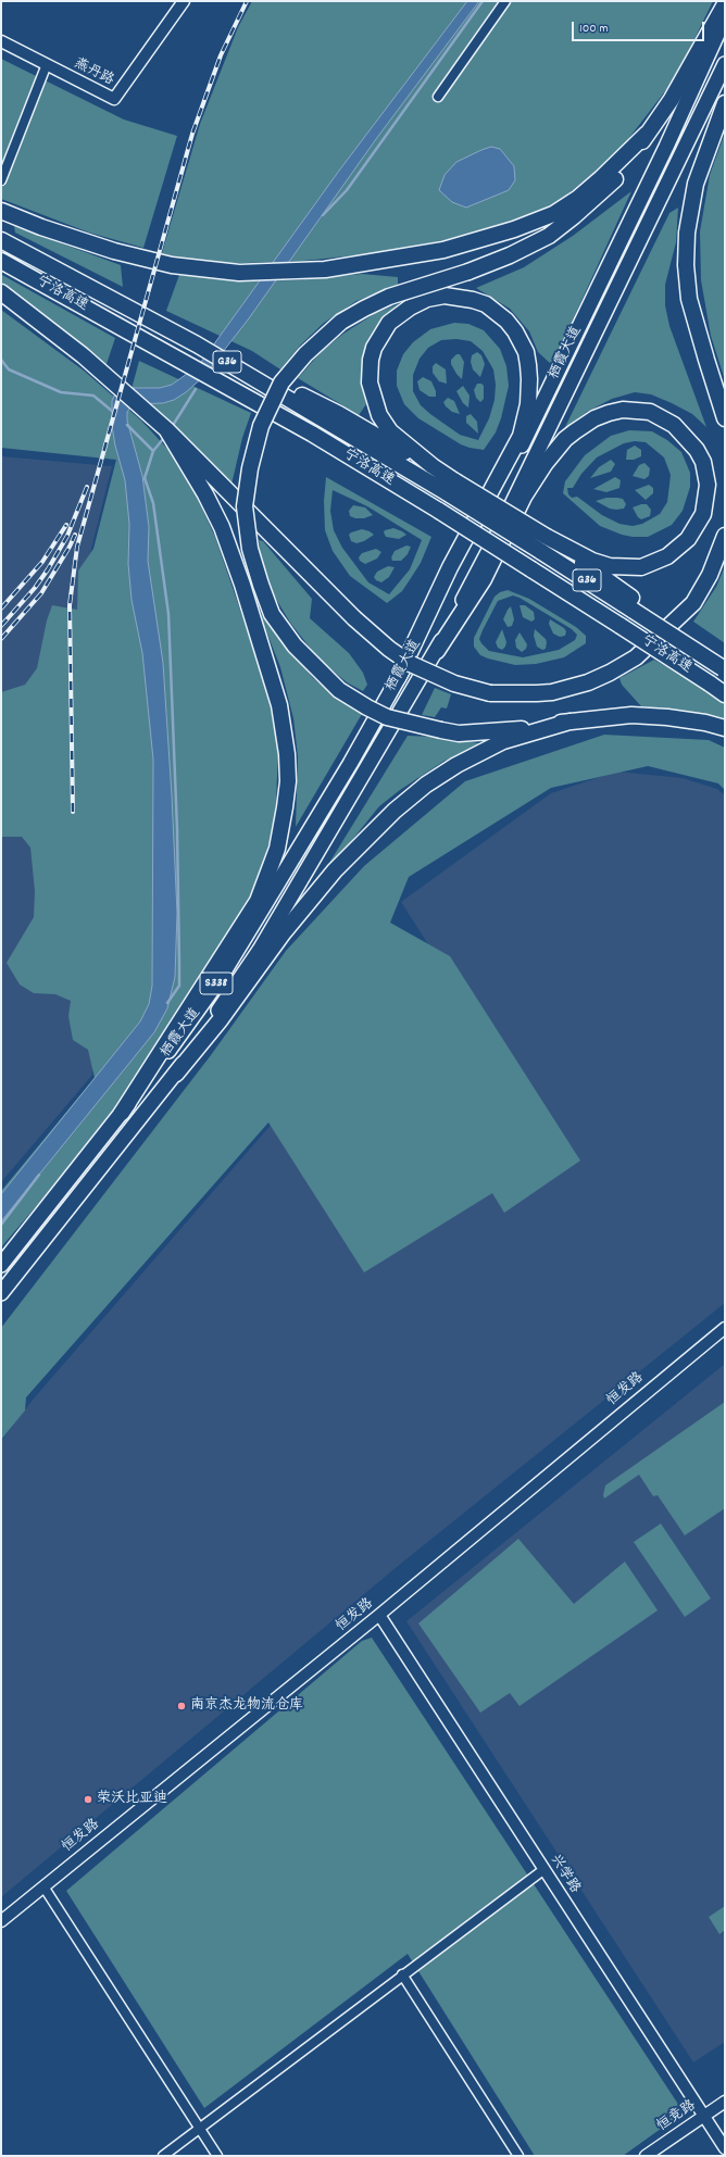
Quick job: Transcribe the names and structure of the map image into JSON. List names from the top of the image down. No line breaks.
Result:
{"streets":{"highway":["宁洛高速","栖霞大道","G36","S338"],"street":["燕丹路","恒发路","兴学路","恒竞路"]},"crossings":[["恒发路","兴学路"],["兴学路","恒竞路"]],"places":["南京杰龙物流仓库","荣沃比亚迪"],"scale_bar":"100 m"}
